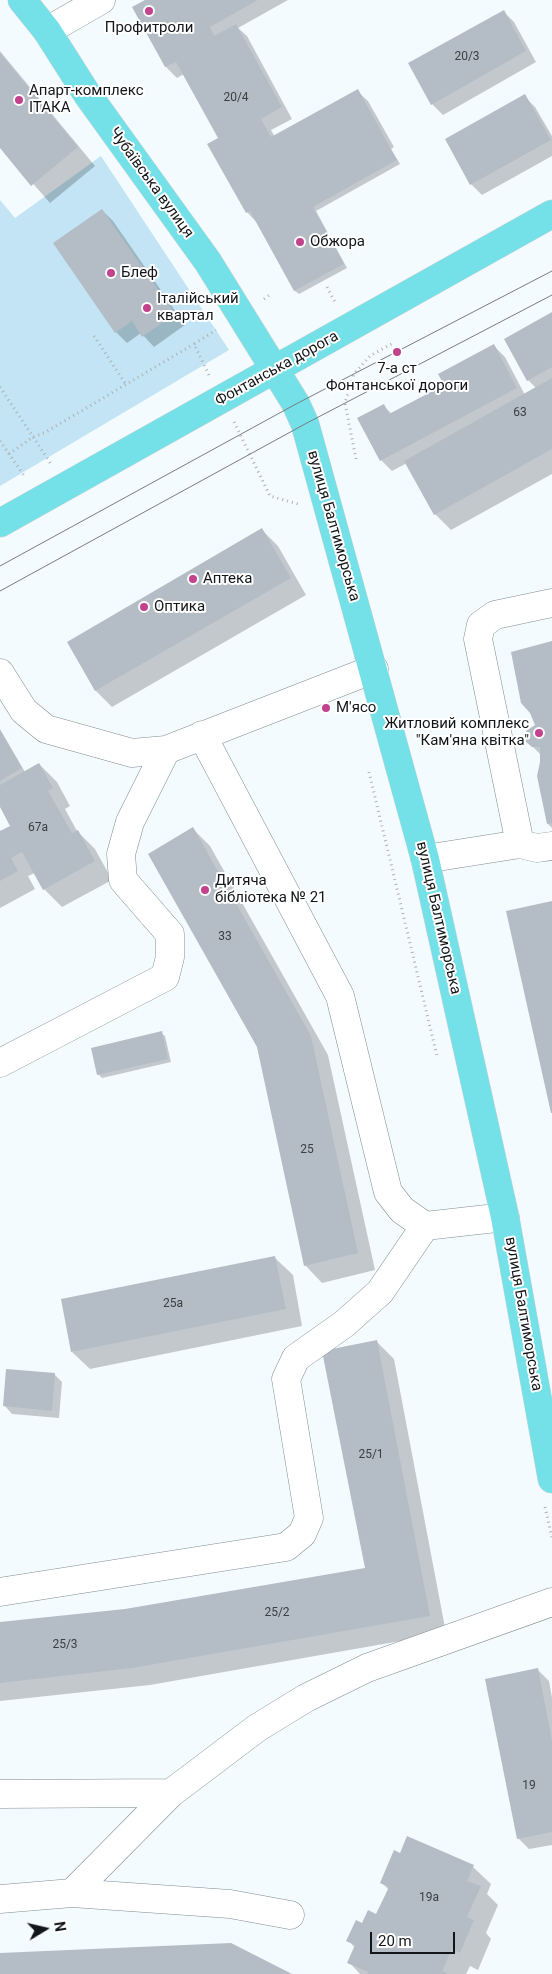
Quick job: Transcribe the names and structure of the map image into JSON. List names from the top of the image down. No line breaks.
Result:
{"streets":{"main road":["Чубаївська вулиця","Фонтанська дорога","вулиця Балтиморська"]},"crossings":[["Чубаївська вулиця","Фонтанська дорога"],["Чубаївська вулиця","вулиця Балтиморська"],["Фонтанська дорога","вулиця Балтиморська"]],"places":["Профитроли","Апарт-комплекс ІТАКА","Обжора","Блеф","Італійський квартал","7-а ст Фонтанської дороги","Аптека","Оптика","М'ясо","Житловий комплекс \"Кам'яна квітка\"","Дитяча бібліотека № 21"],"house_numbers":["20/3","20/4","63","67а","33","25","25а","25/1","25/2","25/3","19","19а"],"scale_bar":"20 m","north":"right"}
